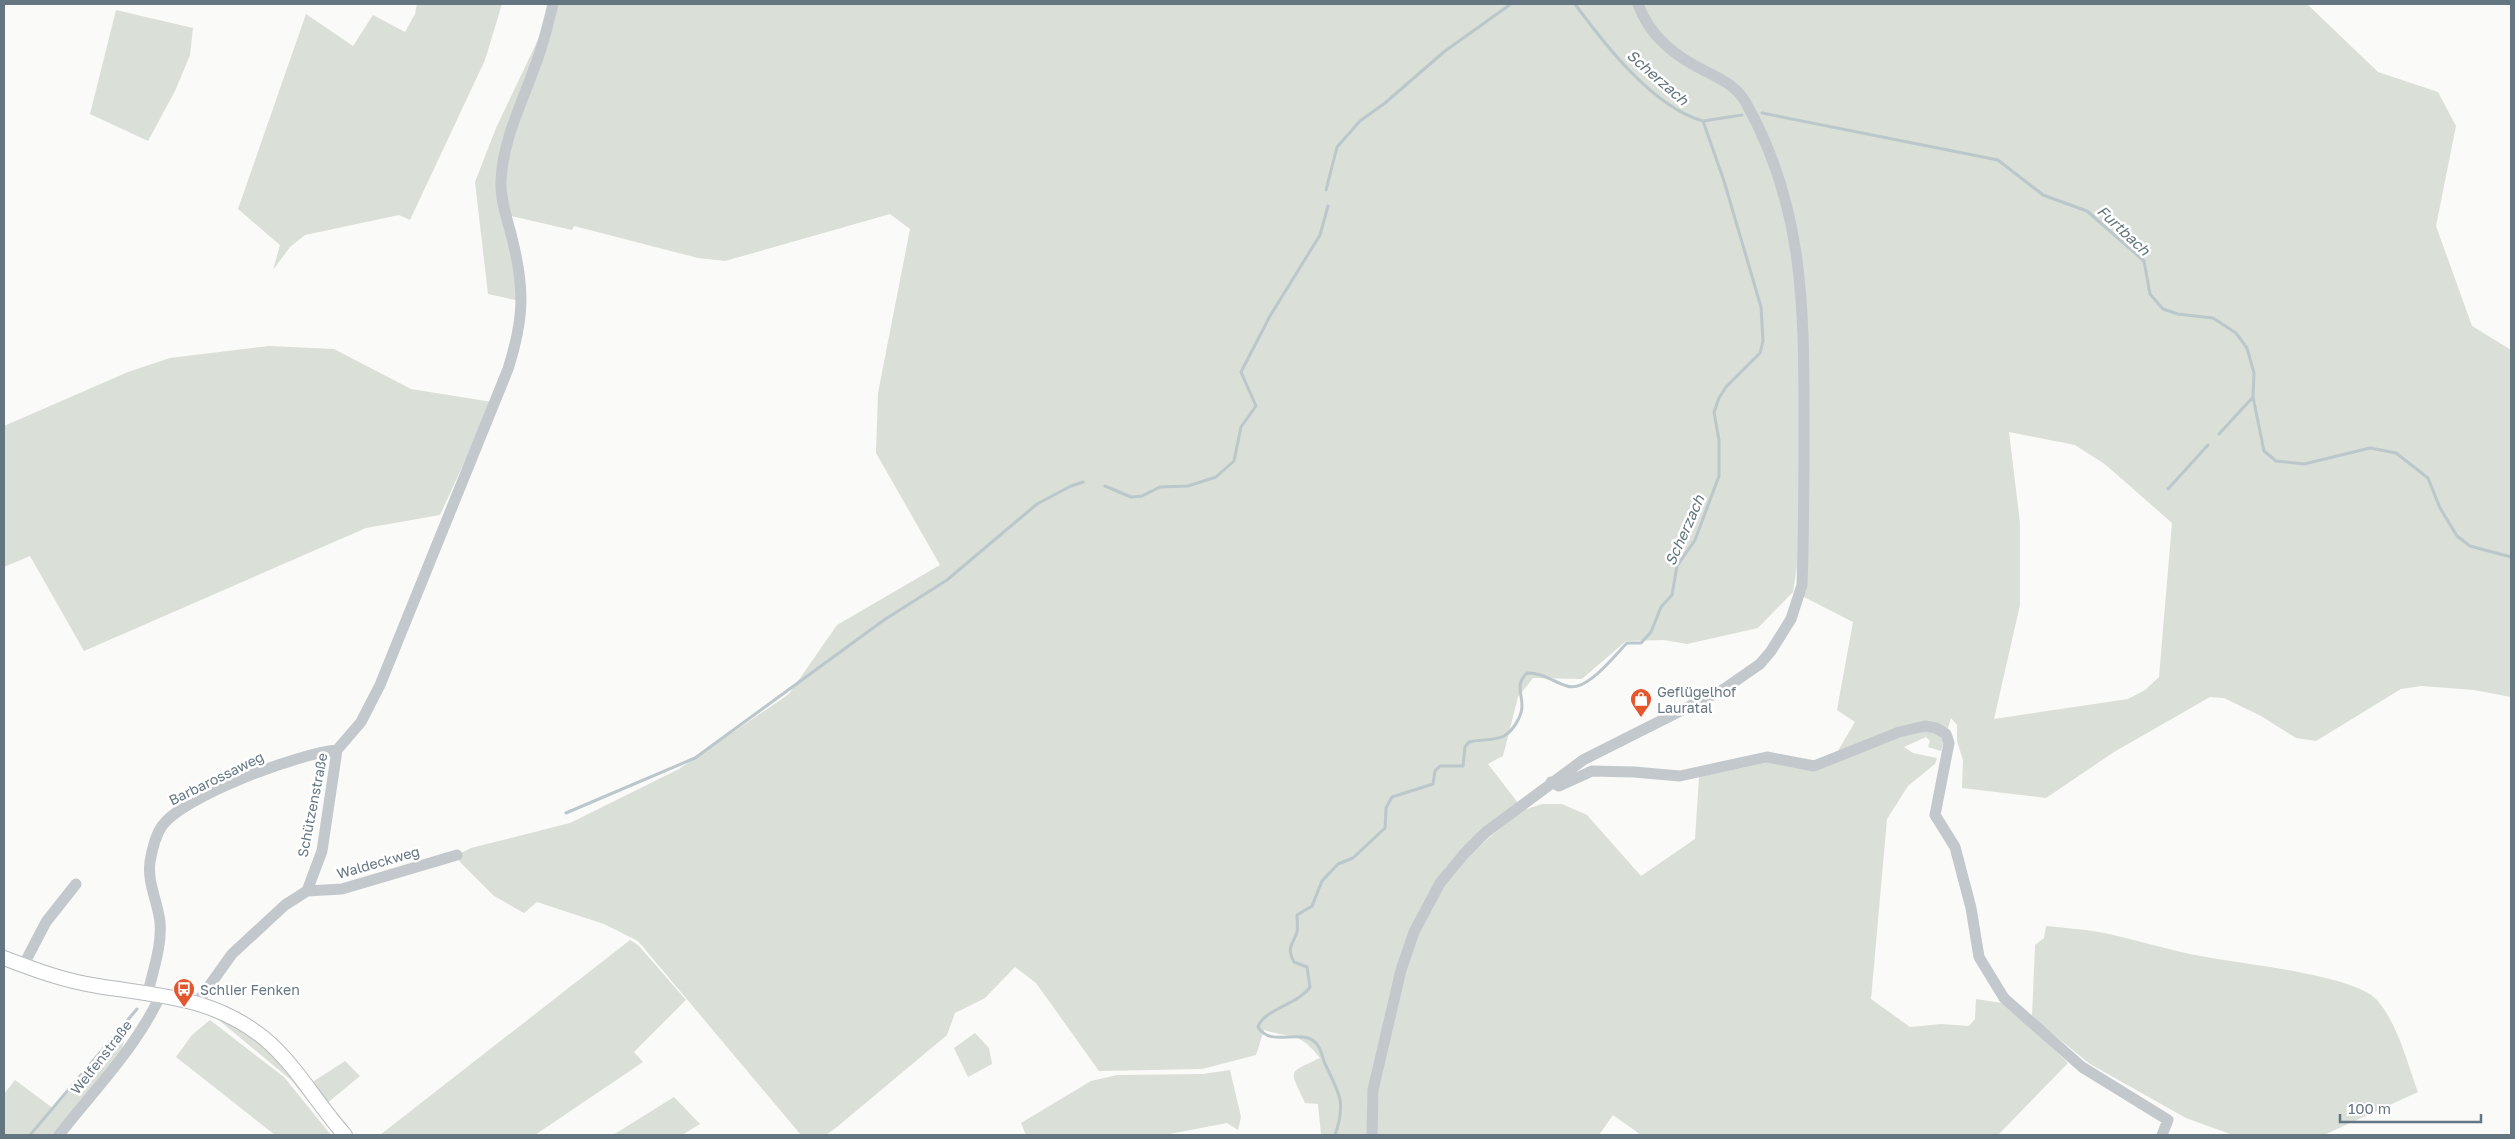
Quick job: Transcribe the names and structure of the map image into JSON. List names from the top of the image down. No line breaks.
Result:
{"streets":{"street":["Barbarossaweg","Schützenstraße","Waldeckweg","Welfenstraße"]},"crossings":[["Barbarossaweg","Schützenstraße"],["Barbarossaweg","Welfenstraße"],["Schützenstraße","Waldeckweg"]],"water":["Scherzach","Furtbach"],"places":{"shop":["Geflügelhof Lauratal"],"bus stop":["Schlier Fenken"]},"scale_bar":"100 m"}
